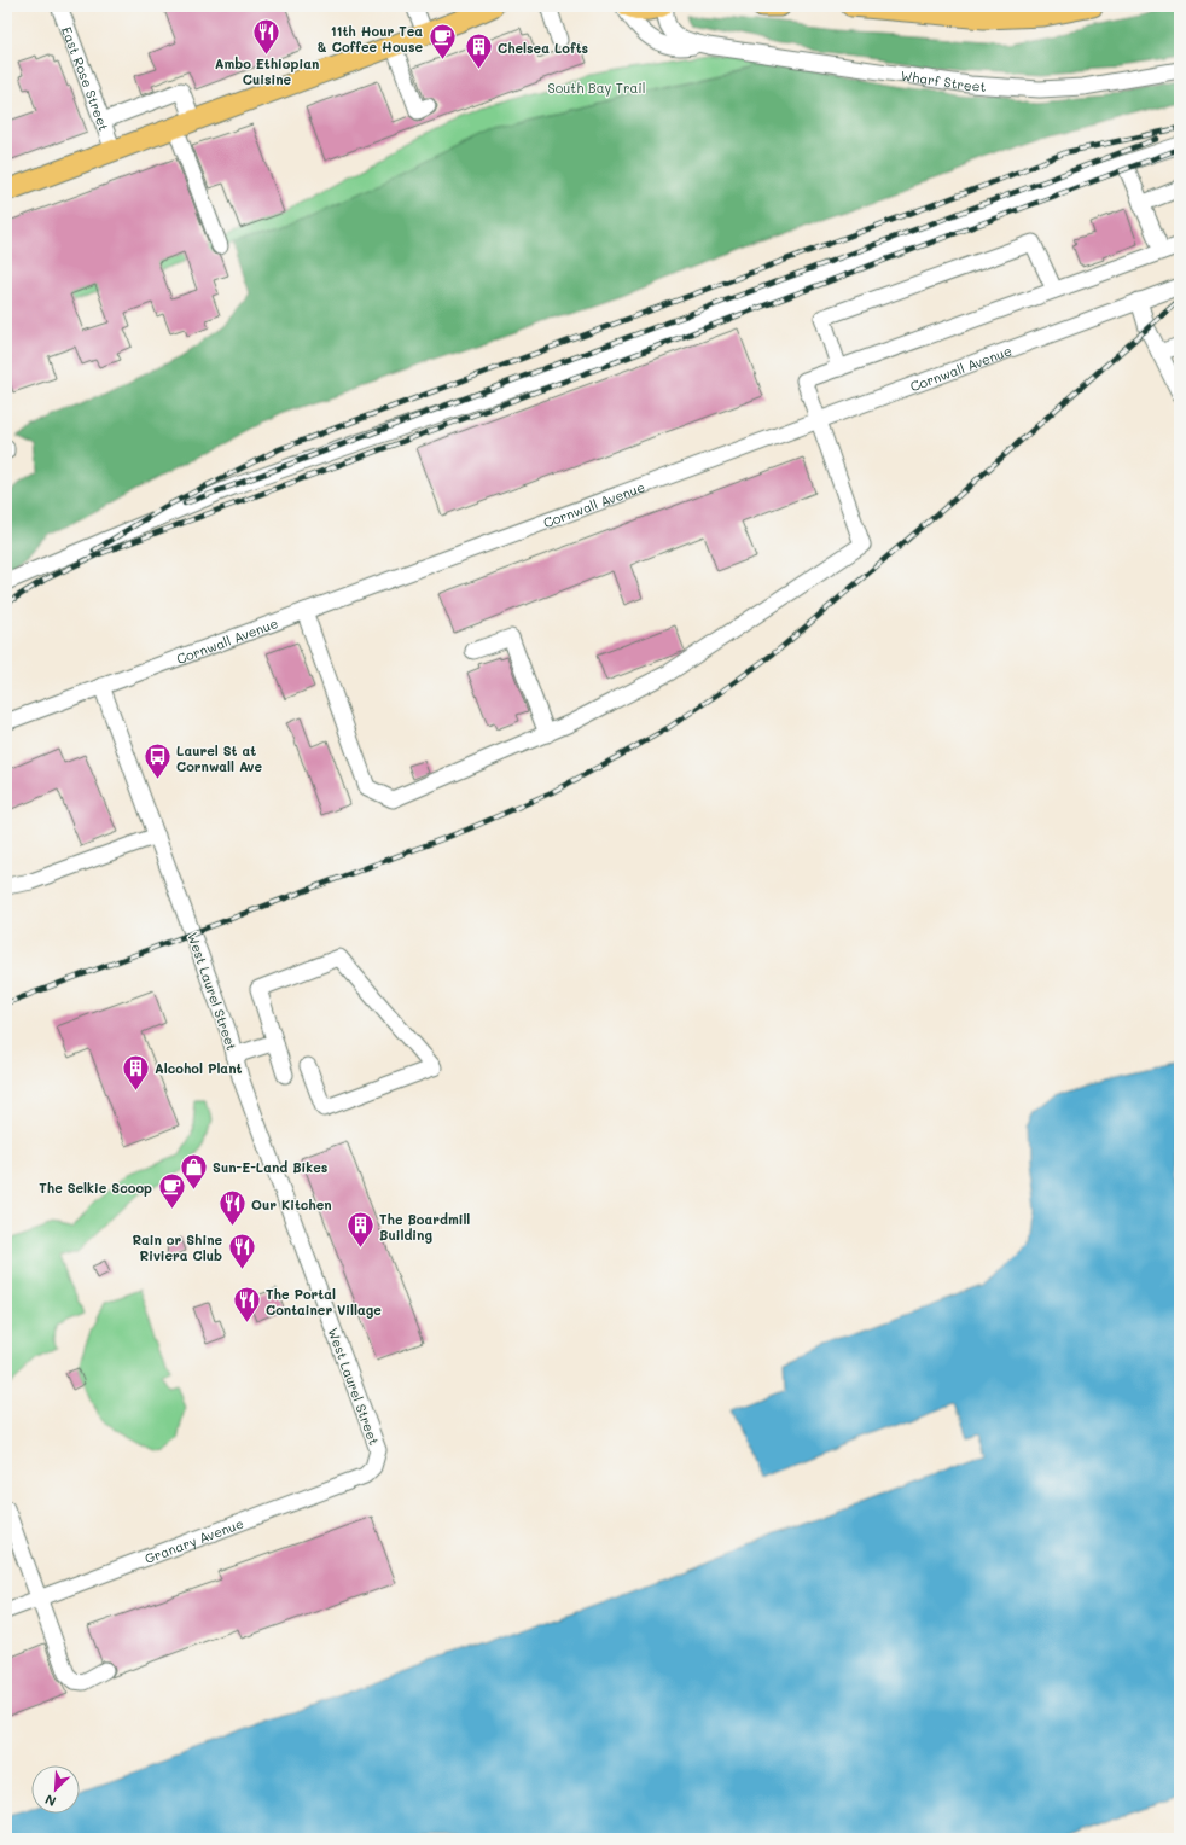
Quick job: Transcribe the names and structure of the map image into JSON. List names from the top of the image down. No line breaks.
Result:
{"streets":{"street":["East Rose Street","Wharf Street","Cornwall Avenue","West Laurel Street","Granary Avenue"]},"crossings":[["Cornwall Avenue","West Laurel Street"],["West Laurel Street","Granary Avenue"]],"parks":["South Bay Trail"],"places":{"restaurant":["Ambo Ethiopian Cuisine","Our Kitchen","Rain or Shine Riviera Club","The Portal Container Village"],"cafe":["11th Hour Tea & Coffee House","The Selkie Scoop"],"building":["Chelsea Lofts","Alcohol Plant","The Boardmill Building"],"bus stop":["Laurel St at Cornwall Ave"],"shop":["Sun-E-Land Bikes"]},"north":"bottom left"}
